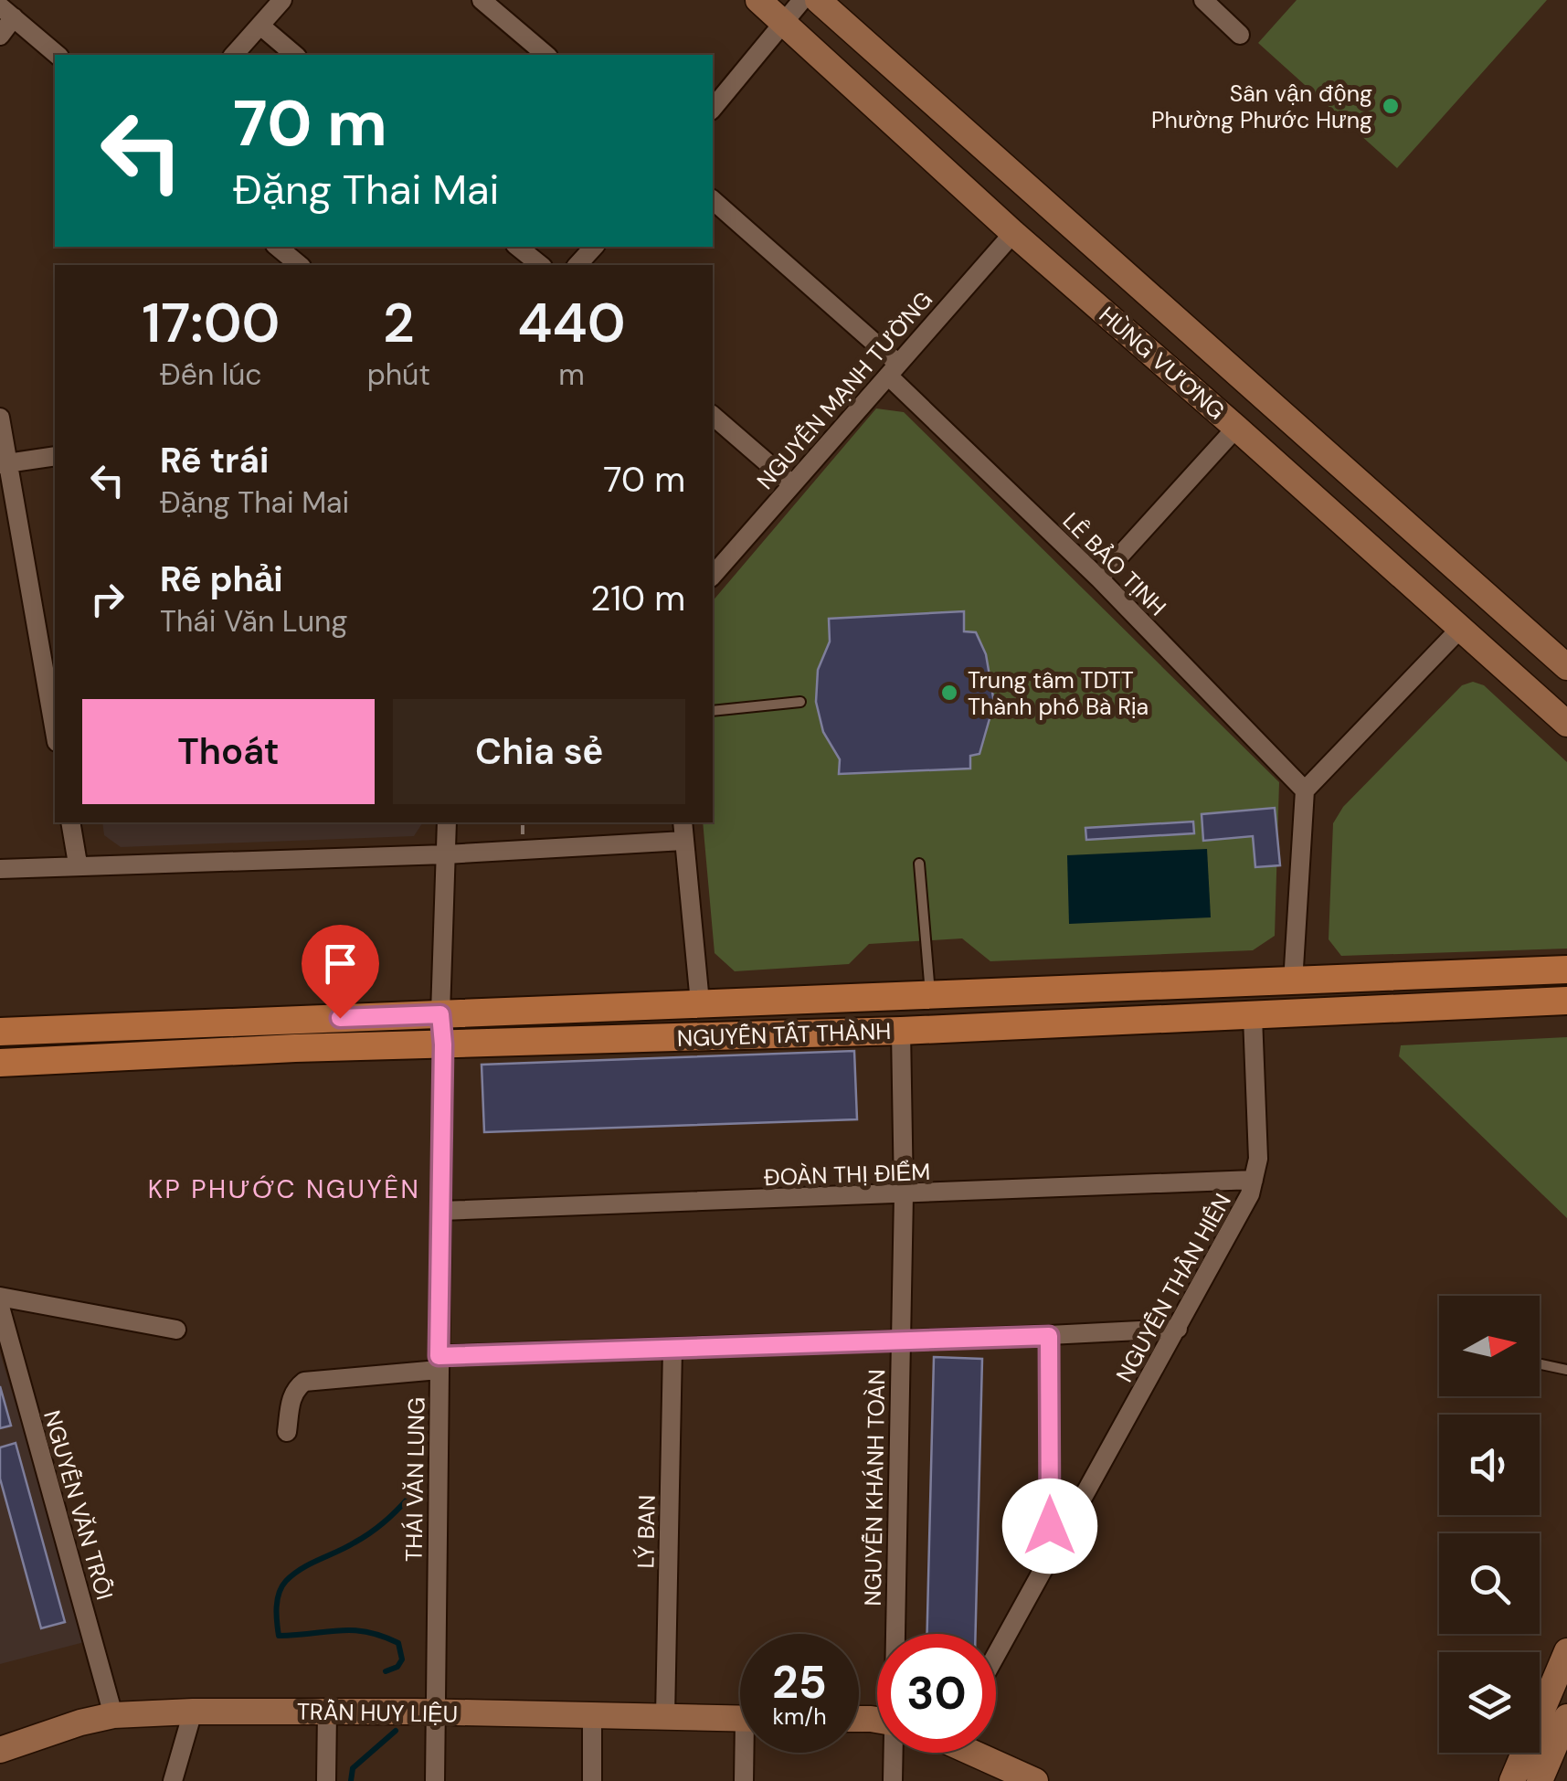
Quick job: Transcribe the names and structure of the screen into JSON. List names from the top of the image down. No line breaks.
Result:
{"streets":{"main road":["HÙNG VƯƠNG","NGUYỄN TẤT THÀNH","TRẦN HUY LIỆU"],"street":["NGUYỄN MẠNH TƯỜNG","LÊ BẢO TỊNH","ĐOÀN THỊ ĐIỂM","NGUYỄN THẦN HIẾN","THÁI VĂN LUNG","NGUYỄN KHÁNH TOÀN","NGUYỄN VĂN TRỖI","LÝ BAN"]},"crossings":[["HÙNG VƯƠNG","NGUYỄN MẠNH TƯỜNG"],["NGUYỄN MẠNH TƯỜNG","LÊ BẢO TỊNH"],["NGUYỄN TẤT THÀNH","NGUYỄN THẦN HIẾN"],["NGUYỄN TẤT THÀNH","THÁI VĂN LUNG"],["NGUYỄN TẤT THÀNH","NGUYỄN KHÁNH TOÀN"],["ĐOÀN THỊ ĐIỂM","NGUYỄN THẦN HIẾN"],["ĐOÀN THỊ ĐIỂM","THÁI VĂN LUNG"],["ĐOÀN THỊ ĐIỂM","NGUYỄN KHÁNH TOÀN"],["THÁI VĂN LUNG","TRẦN HUY LIỆU"],["NGUYỄN VĂN TRỖI","TRẦN HUY LIỆU"],["LÝ BAN","TRẦN HUY LIỆU"]],"districts":["KP PHƯỚC NGUYÊN"],"places":["Sân vận động Phường Phước Hưng","Trung tâm TDTT Thành phố Bà Rịa"],"north":"right","page":{"turn":["70 m","Đặng Thai Mai"],"eta":["17:00","Đến lúc","2","phút","440","m"],"list":[{"name":"Rẽ trái","note":"Đặng Thai Mai","value":"70 m"},{"name":"Rẽ phải","note":"Thái Văn Lung","value":"210 m"}],"buttons":["Thoát","Chia sẻ"],"speed":"25 km/h","limit":"30"}}
